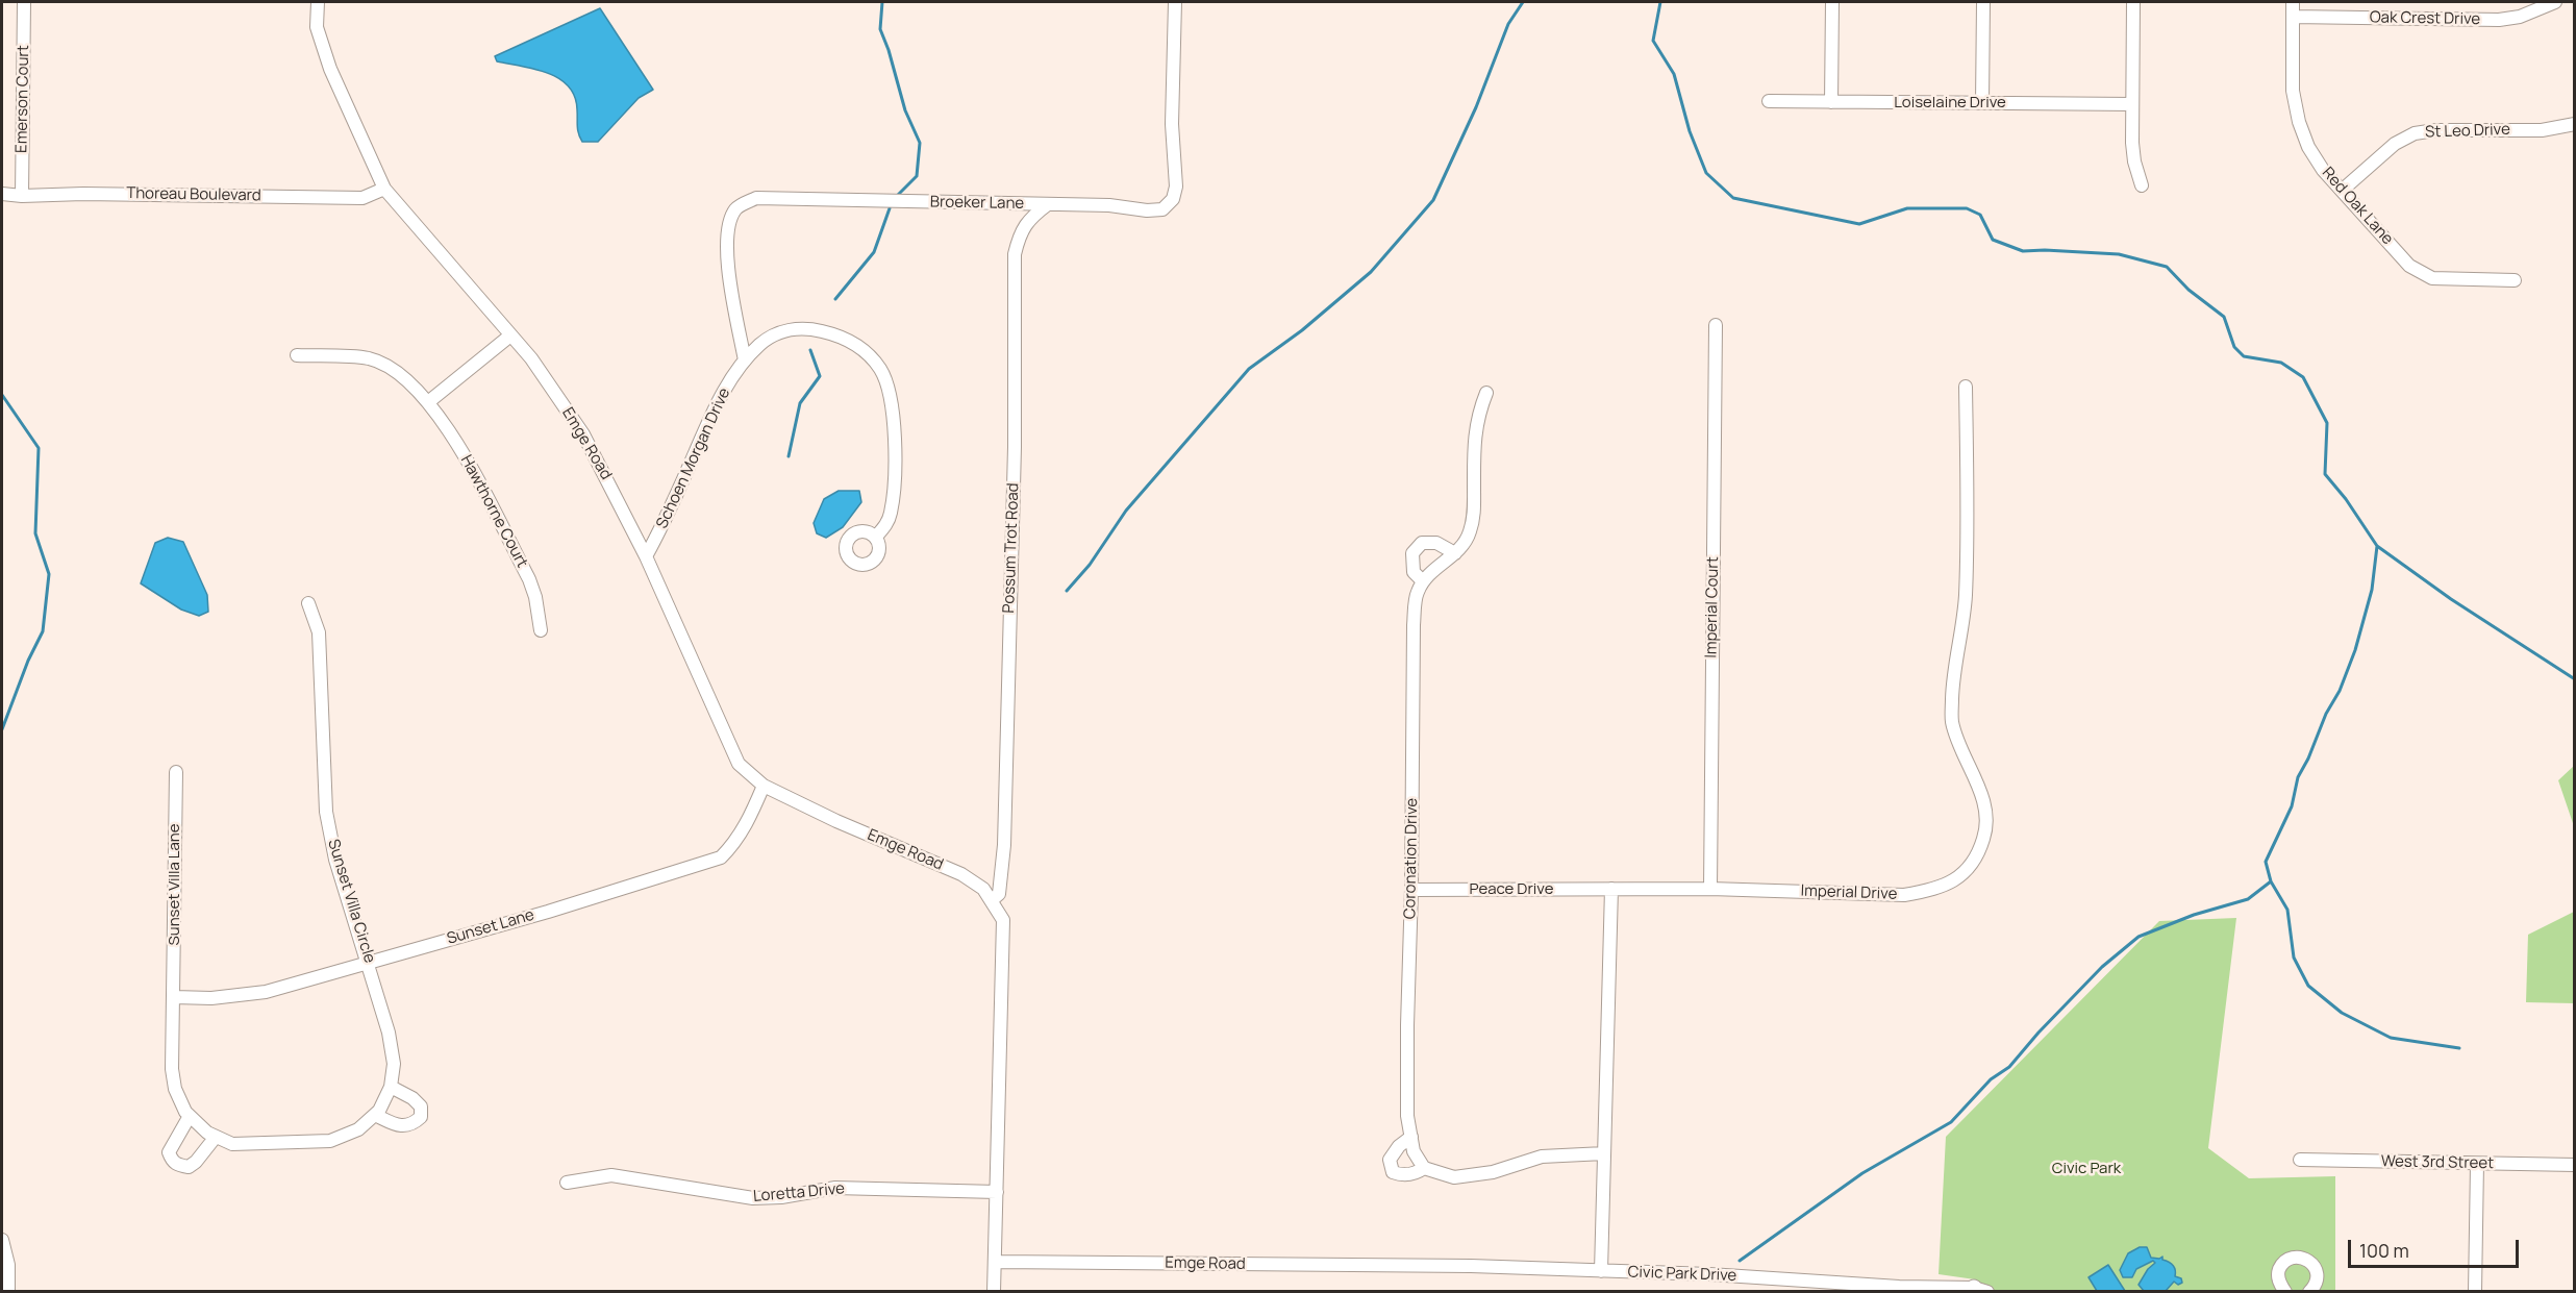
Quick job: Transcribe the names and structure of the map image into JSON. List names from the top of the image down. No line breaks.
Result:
{"streets":{"street":["Oak Crest Drive","Emerson Court","Loiselaine Drive","St Leo Drive","Thoreau Boulevard","Broeker Lane","Red Oak Lane","Emge Road","Schoen Morgan Drive","Hawthorne Court","Possum Trot Road","Imperial Court","Coronation Drive","Sunset Villa Lane","Peace Drive","Imperial Drive","Sunset Villa Circle","Sunset Lane","West 3rd Street","Loretta Drive","Civic Park Drive"]},"crossings":[["Oak Crest Drive","Red Oak Lane"],["Emerson Court","Thoreau Boulevard"],["St Leo Drive","Red Oak Lane"],["Thoreau Boulevard","Emge Road"],["Broeker Lane","Schoen Morgan Drive"],["Broeker Lane","Possum Trot Road"],["Emge Road","Schoen Morgan Drive"],["Emge Road","Possum Trot Road"],["Emge Road","Sunset Lane"],["Emge Road","Loretta Drive"],["Emge Road","Civic Park Drive"],["Imperial Court","Imperial Drive"],["Coronation Drive","Peace Drive"],["Sunset Villa Lane","Sunset Villa Circle"],["Sunset Villa Lane","Sunset Lane"],["Peace Drive","Imperial Drive"],["Sunset Villa Circle","Sunset Lane"]],"parks":["Civic Park"],"scale_bar":"100 m"}
